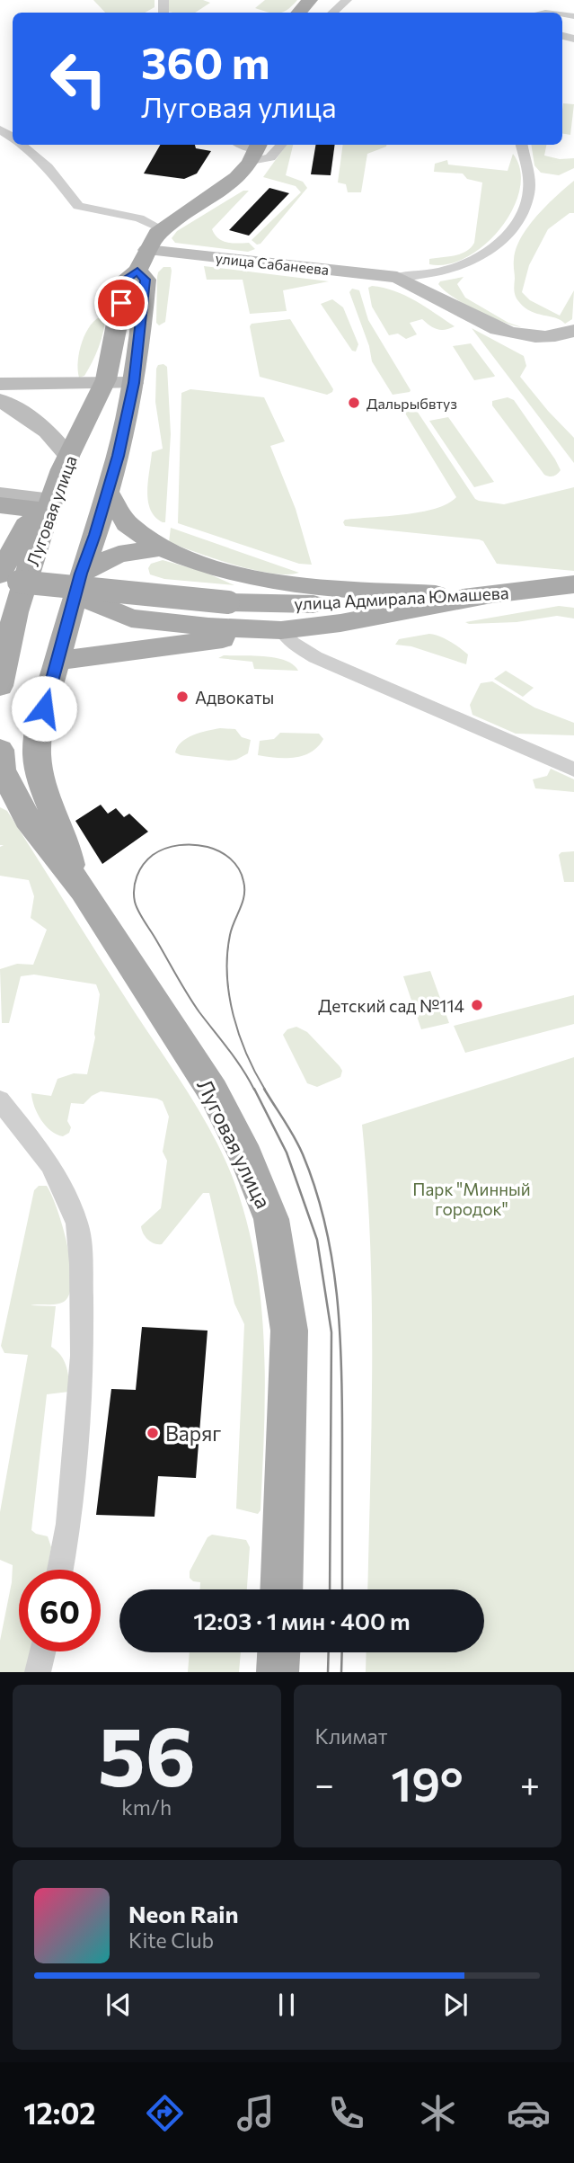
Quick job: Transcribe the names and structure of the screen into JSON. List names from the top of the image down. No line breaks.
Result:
{"streets":{"main road":["Луговая улица","улица Адмирала Юмашева"],"street":["улица Сабанеева"]},"crossings":[["улица Сабанеева","Луговая улица"]],"parks":["Парк \"Минный городок\""],"places":["Дальрыбвтуз","Адвокаты","Детский сад №114","Варяг"],"page":{"turn":["360 m","Луговая улица"],"limit":"60","trip":"12:03 · 1 мин · 400 m","tile":[["56","km/h"],"Климат"],"heat":["−","19°","+"],"song":["Neon Rain","Kite Club"],"tabs":"12:02"}}
